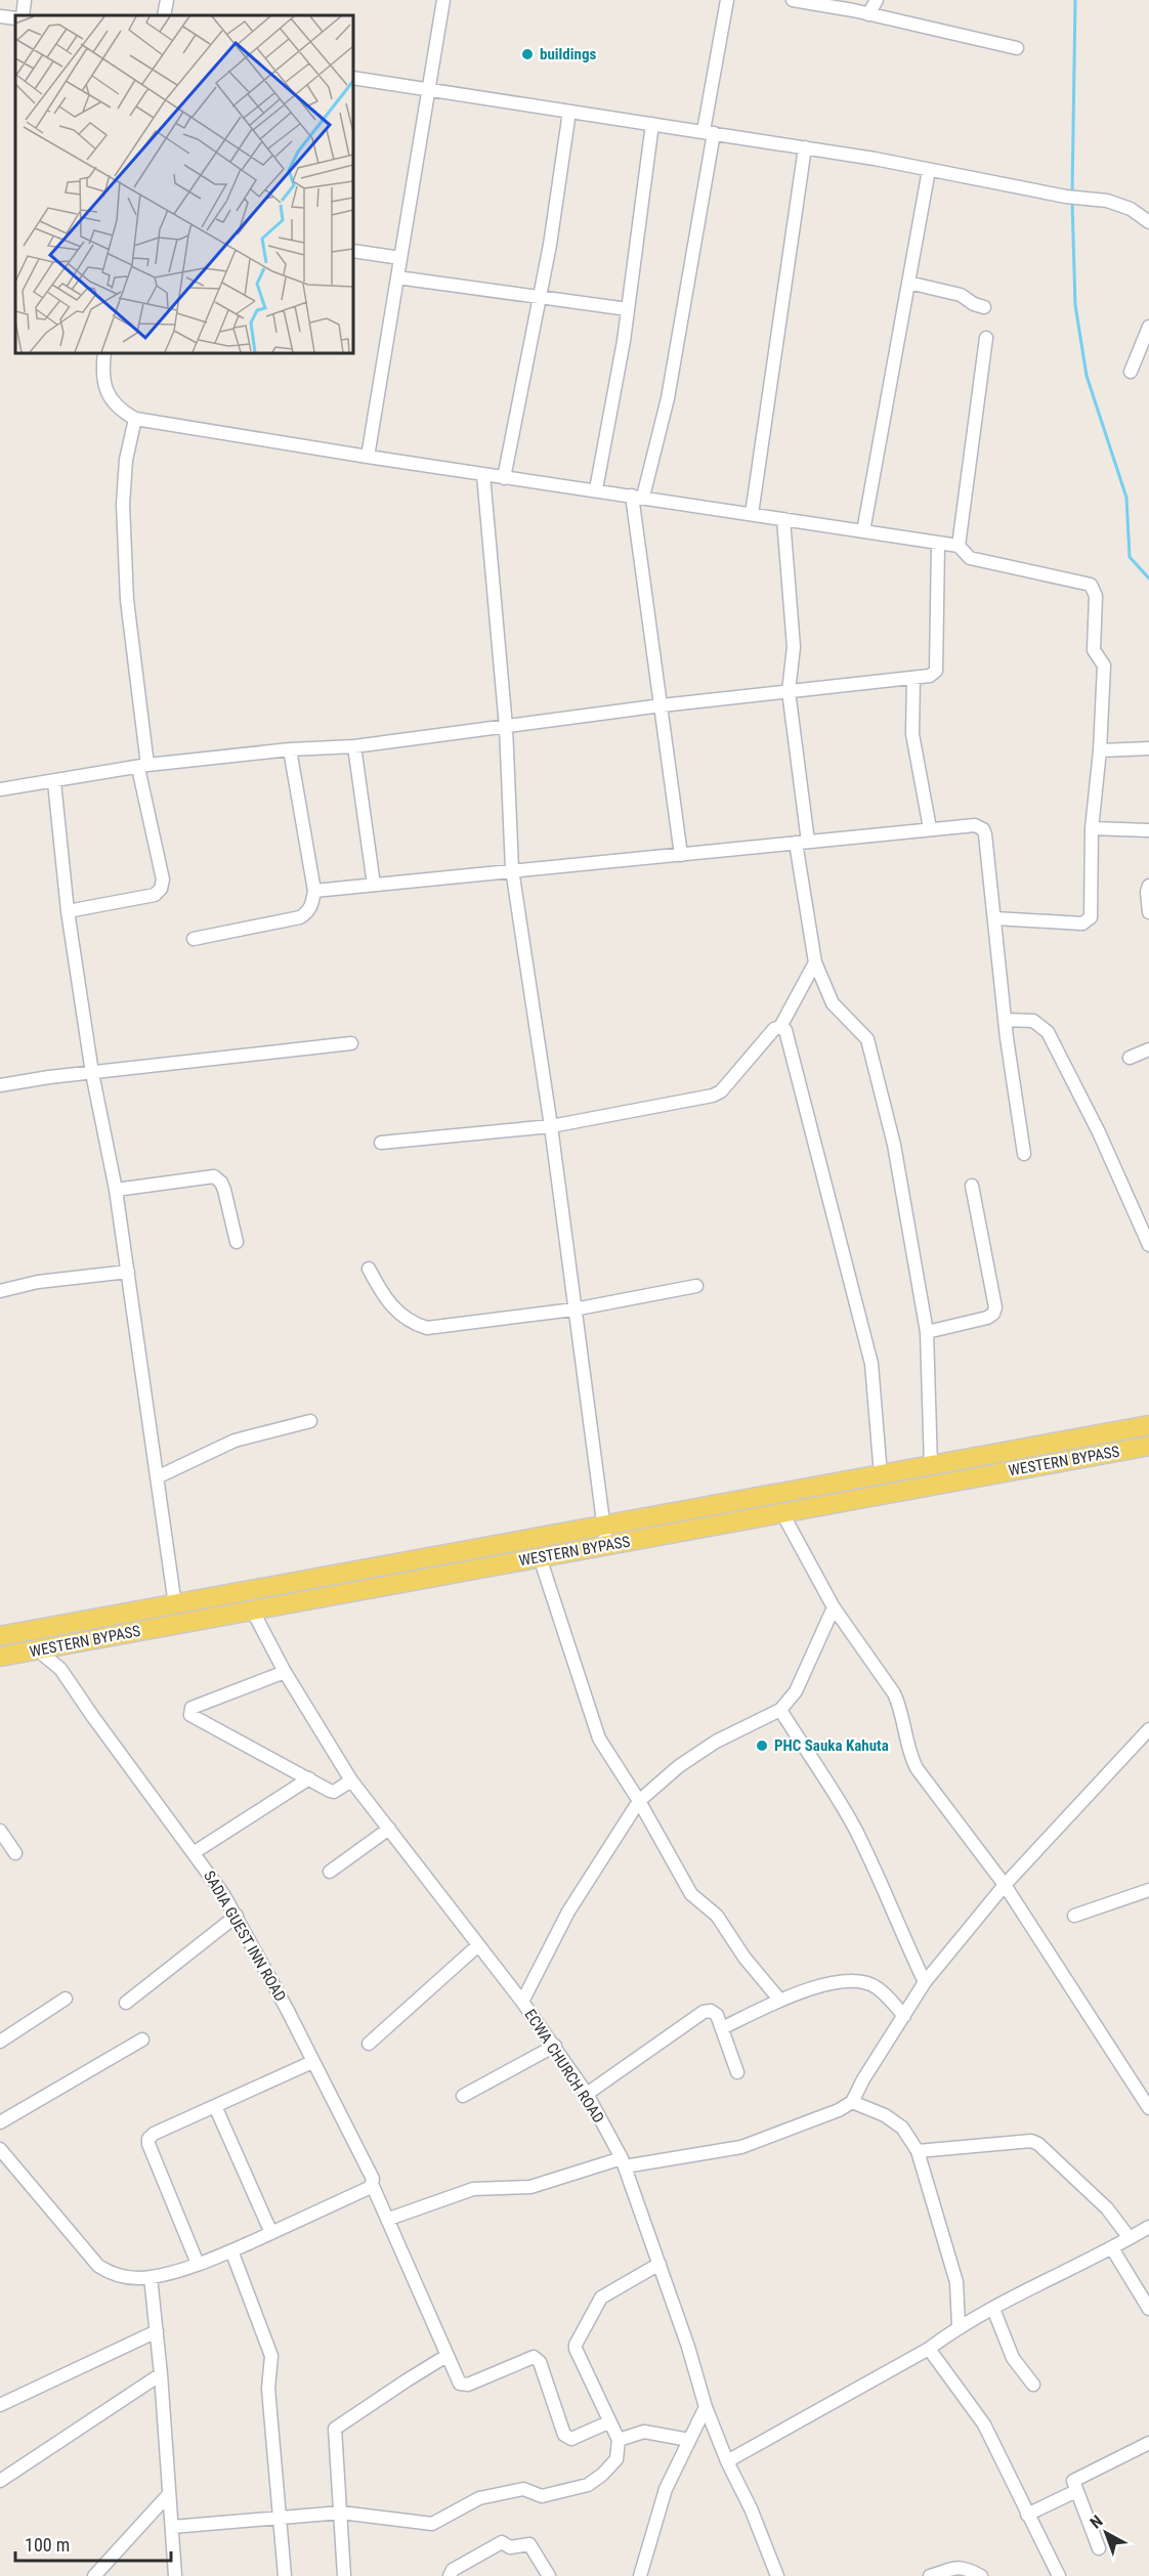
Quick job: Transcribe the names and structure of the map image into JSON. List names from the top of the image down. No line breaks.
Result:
{"streets":{"main road":["WESTERN BYPASS"],"street":["SADIA GUEST INN ROAD","ECWA CHURCH ROAD"]},"crossings":[["WESTERN BYPASS","SADIA GUEST INN ROAD"],["WESTERN BYPASS","ECWA CHURCH ROAD"]],"places":["buildings","PHC Sauka Kahuta"],"scale_bar":"100 m","north":"top left"}
